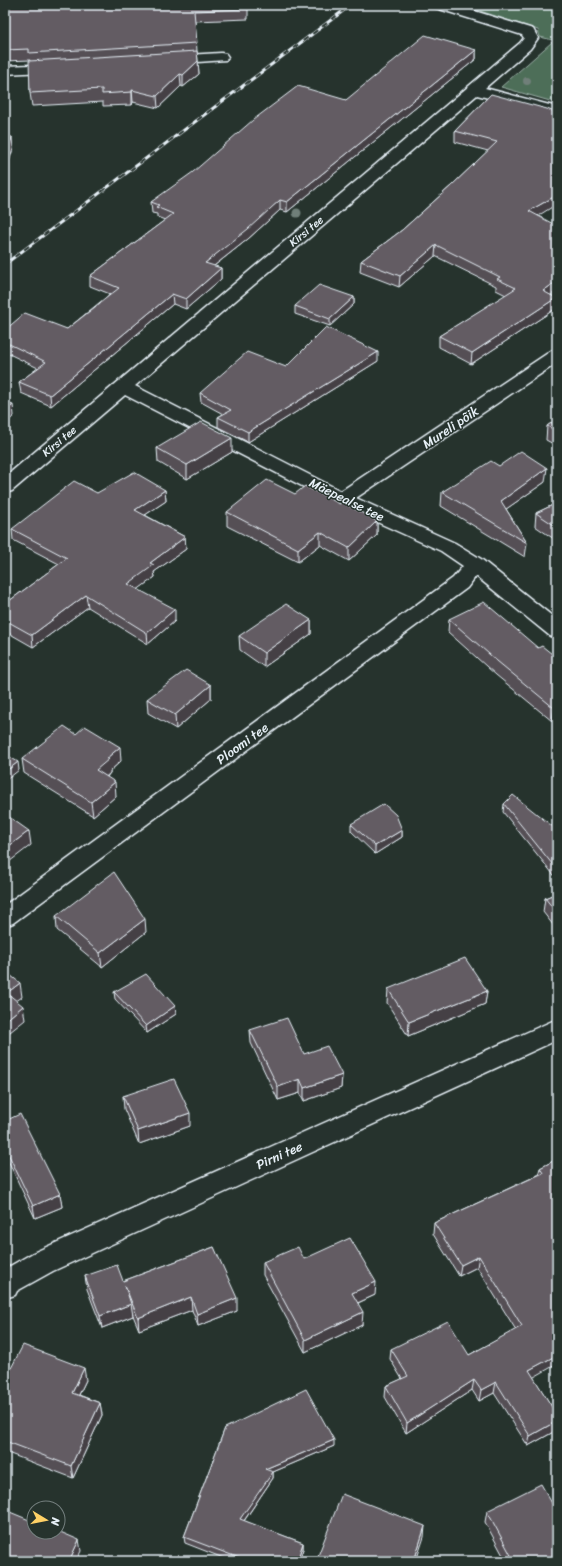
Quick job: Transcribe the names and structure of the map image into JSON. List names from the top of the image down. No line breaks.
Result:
{"streets":{"street":["Kirsi tee","Mureli põik","Mäepealse tee","Ploomi tee","Pirni tee"]},"crossings":[["Kirsi tee","Mäepealse tee"],["Mureli põik","Mäepealse tee"],["Mäepealse tee","Ploomi tee"]],"north":"right"}
